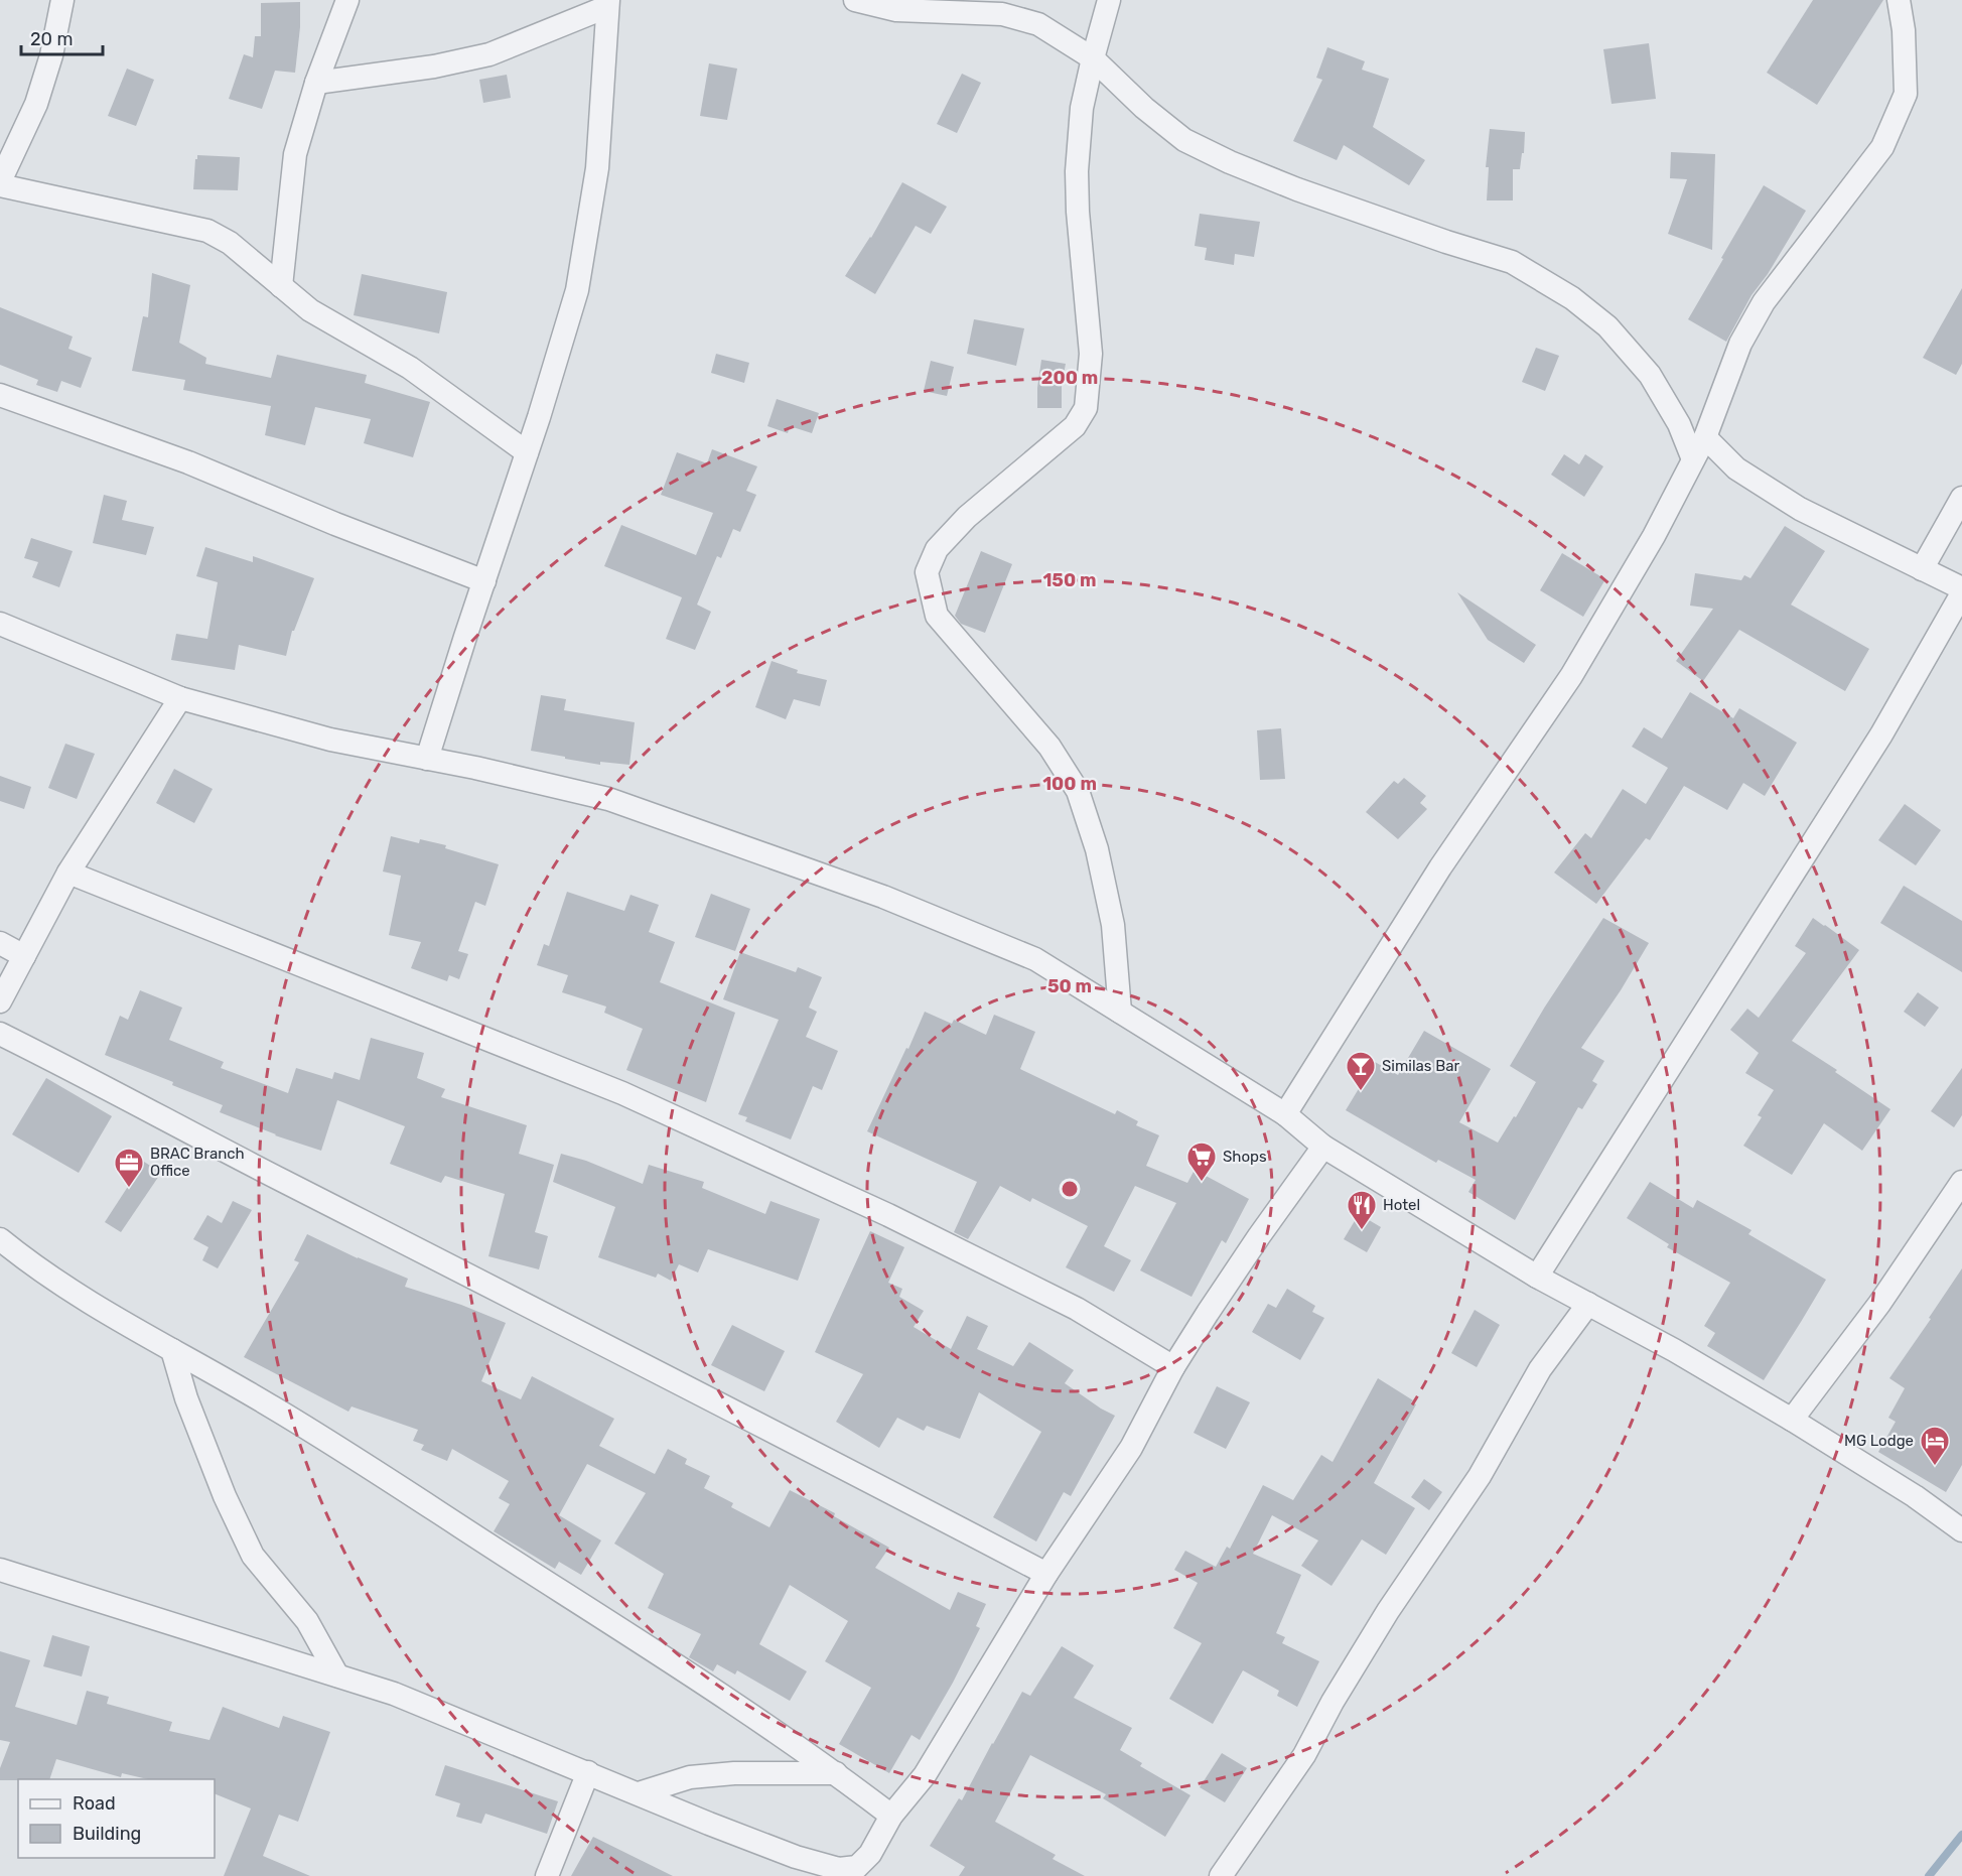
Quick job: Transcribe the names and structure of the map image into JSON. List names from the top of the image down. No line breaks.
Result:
{"places":{"bar":["Similas Bar"],"supermarket":["Shops"],"office":["BRAC Branch Office"],"restaurant":["Hotel"],"hotel":["MG Lodge"]},"legend":["Road","Building"],"scale_bar":"20 m","rings":["200 m","150 m","100 m","50 m"]}
